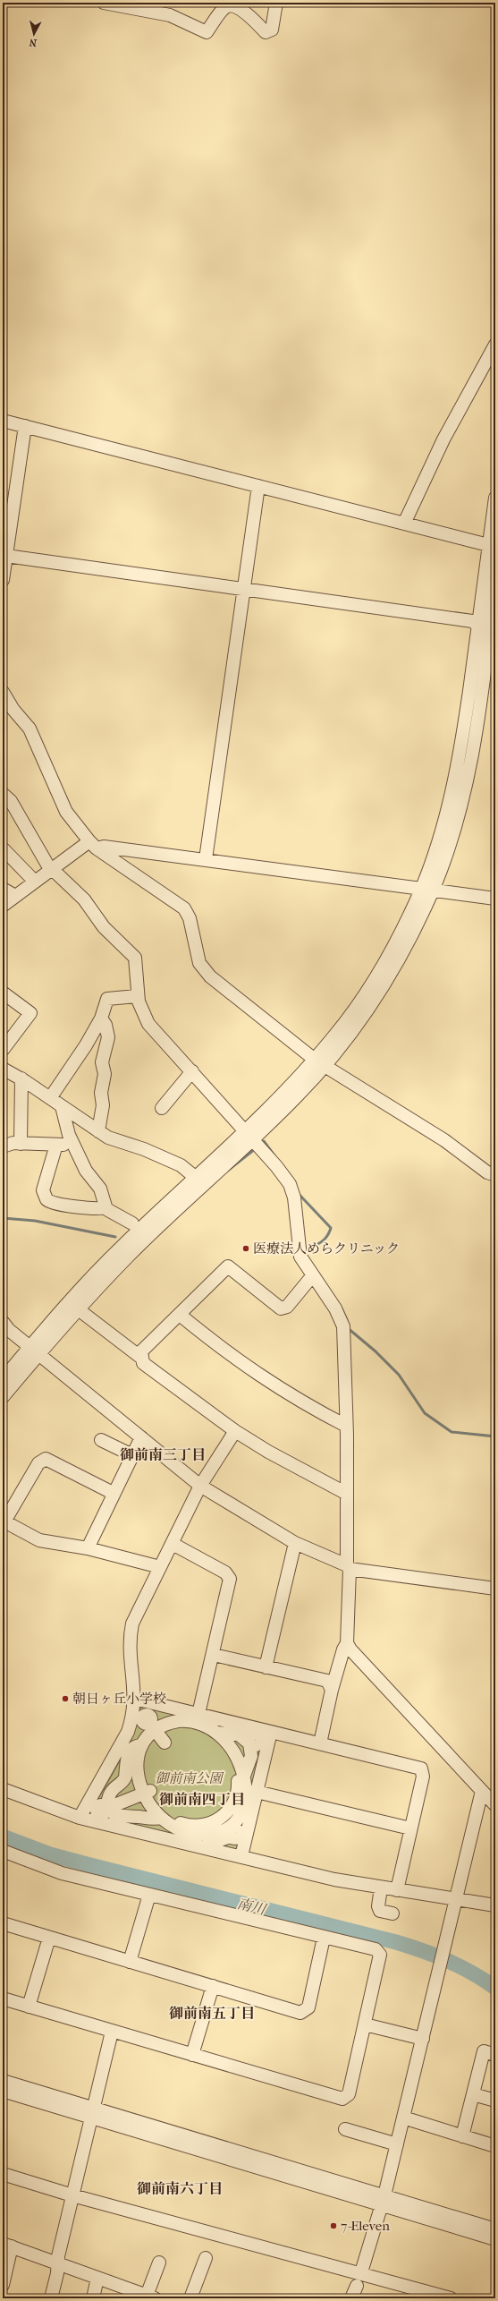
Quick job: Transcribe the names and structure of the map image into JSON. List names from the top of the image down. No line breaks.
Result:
{"districts":["御前南三丁目","御前南四丁目","御前南五丁目","御前南六丁目"],"water":["南川"],"parks":["御前南公園"],"places":["医療法人めらクリニック","朝日ヶ丘小学校","7-Eleven"],"north":"bottom"}
